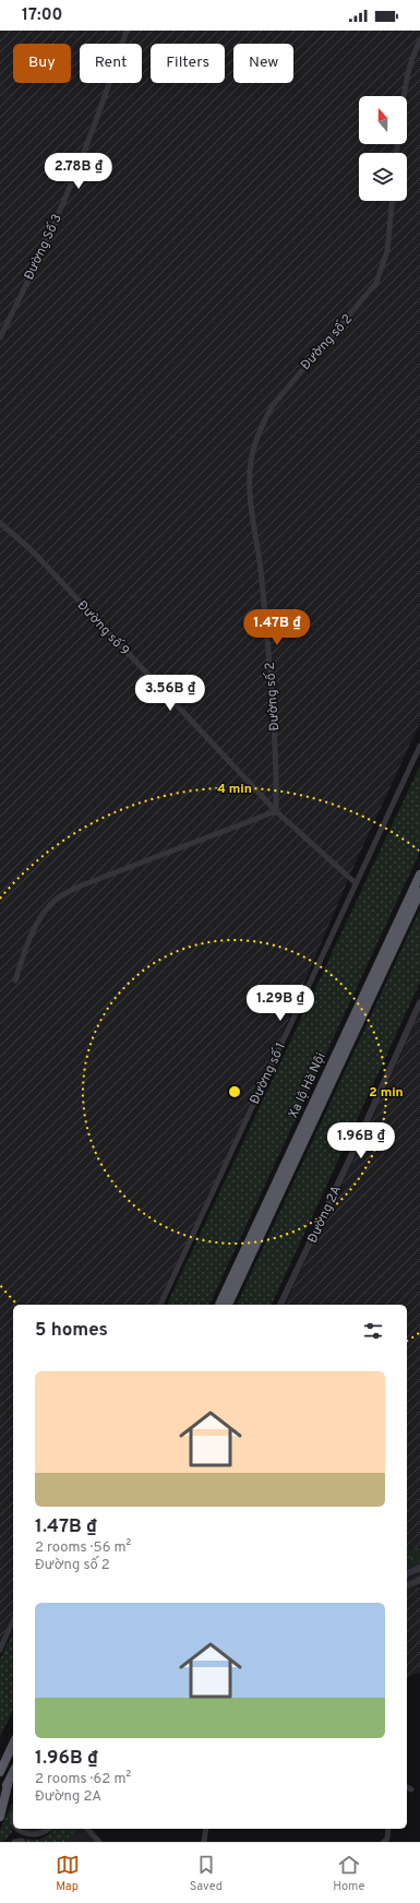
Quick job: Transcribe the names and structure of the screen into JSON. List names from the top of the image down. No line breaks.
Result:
{"streets":{"highway":["Xa lộ Hà Nội"],"street":["Đường Số 3","Đường số 2","Đường số 9","Đường số 1","Đường 2A"]},"crossings":[["Đường số 2","Đường số 9"],["Đường số 9","Đường số 1"]],"north":"top","page":{"status":"17:00","chip":["Buy","Rent","Filters","New"],"price":["2.78B ₫","1.47B ₫","3.56B ₫","1.29B ₫","1.96B ₫"],"heading":"5 homes","list":[{"name":"1.47B ₫","note":"2 rooms · 56 m² · Đường số 2"},{"name":"1.96B ₫","note":"2 rooms · 62 m² · Đường 2A"}],"tabs":["Map","Saved","Home"]},"rings":["4 min","2 min"]}
